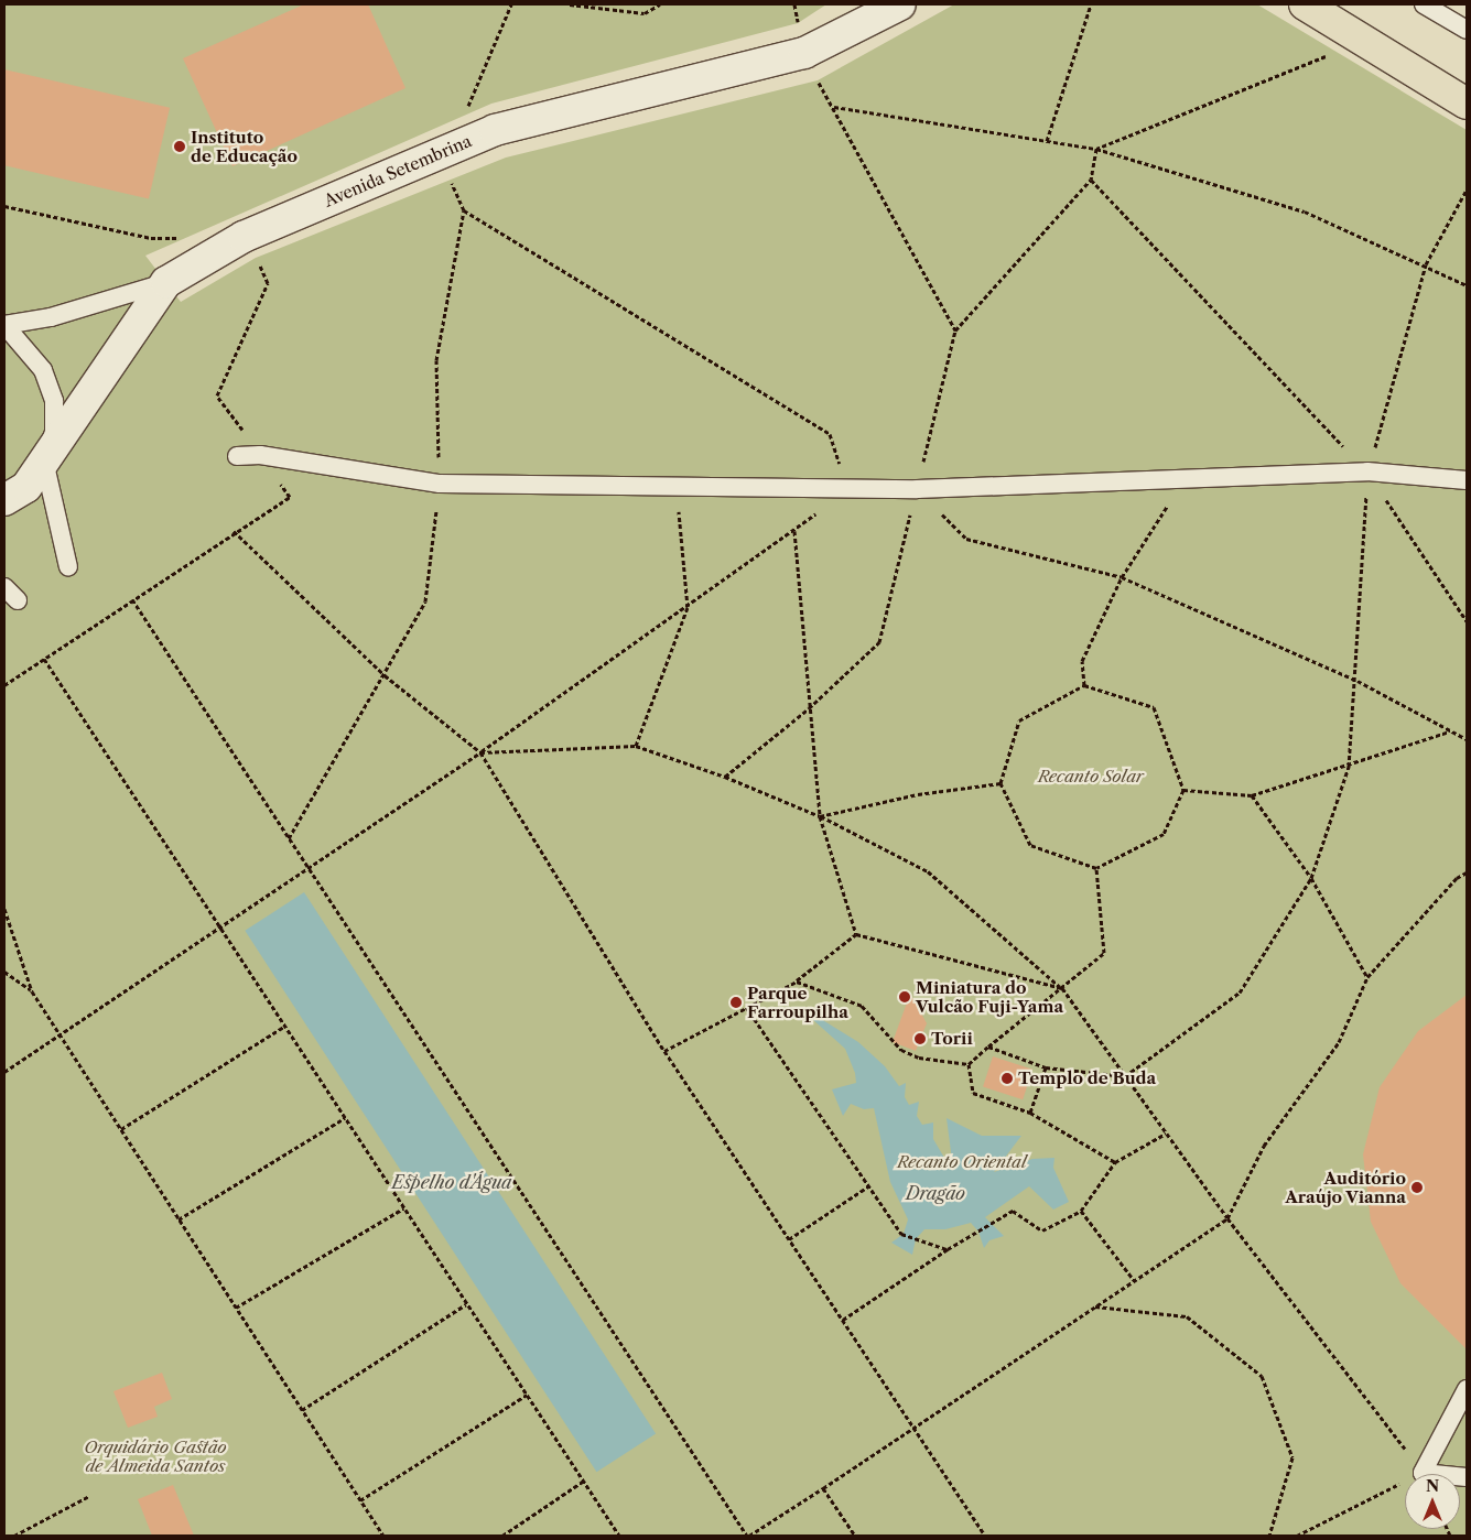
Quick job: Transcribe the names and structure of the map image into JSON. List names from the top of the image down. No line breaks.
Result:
{"streets":{"street":["Avenida Setembrina"]},"water":["Espelho d'Água","Dragão"],"parks":["Recanto Solar","Recanto Oriental","Orquidário Gastão de Almeida Santos"],"places":["Instituto de Educação","Miniatura do Vulcão Fuji-Yama","Parque Farroupilha","Torii","Templo de Buda","Auditório Araújo Vianna"],"north":"top"}
